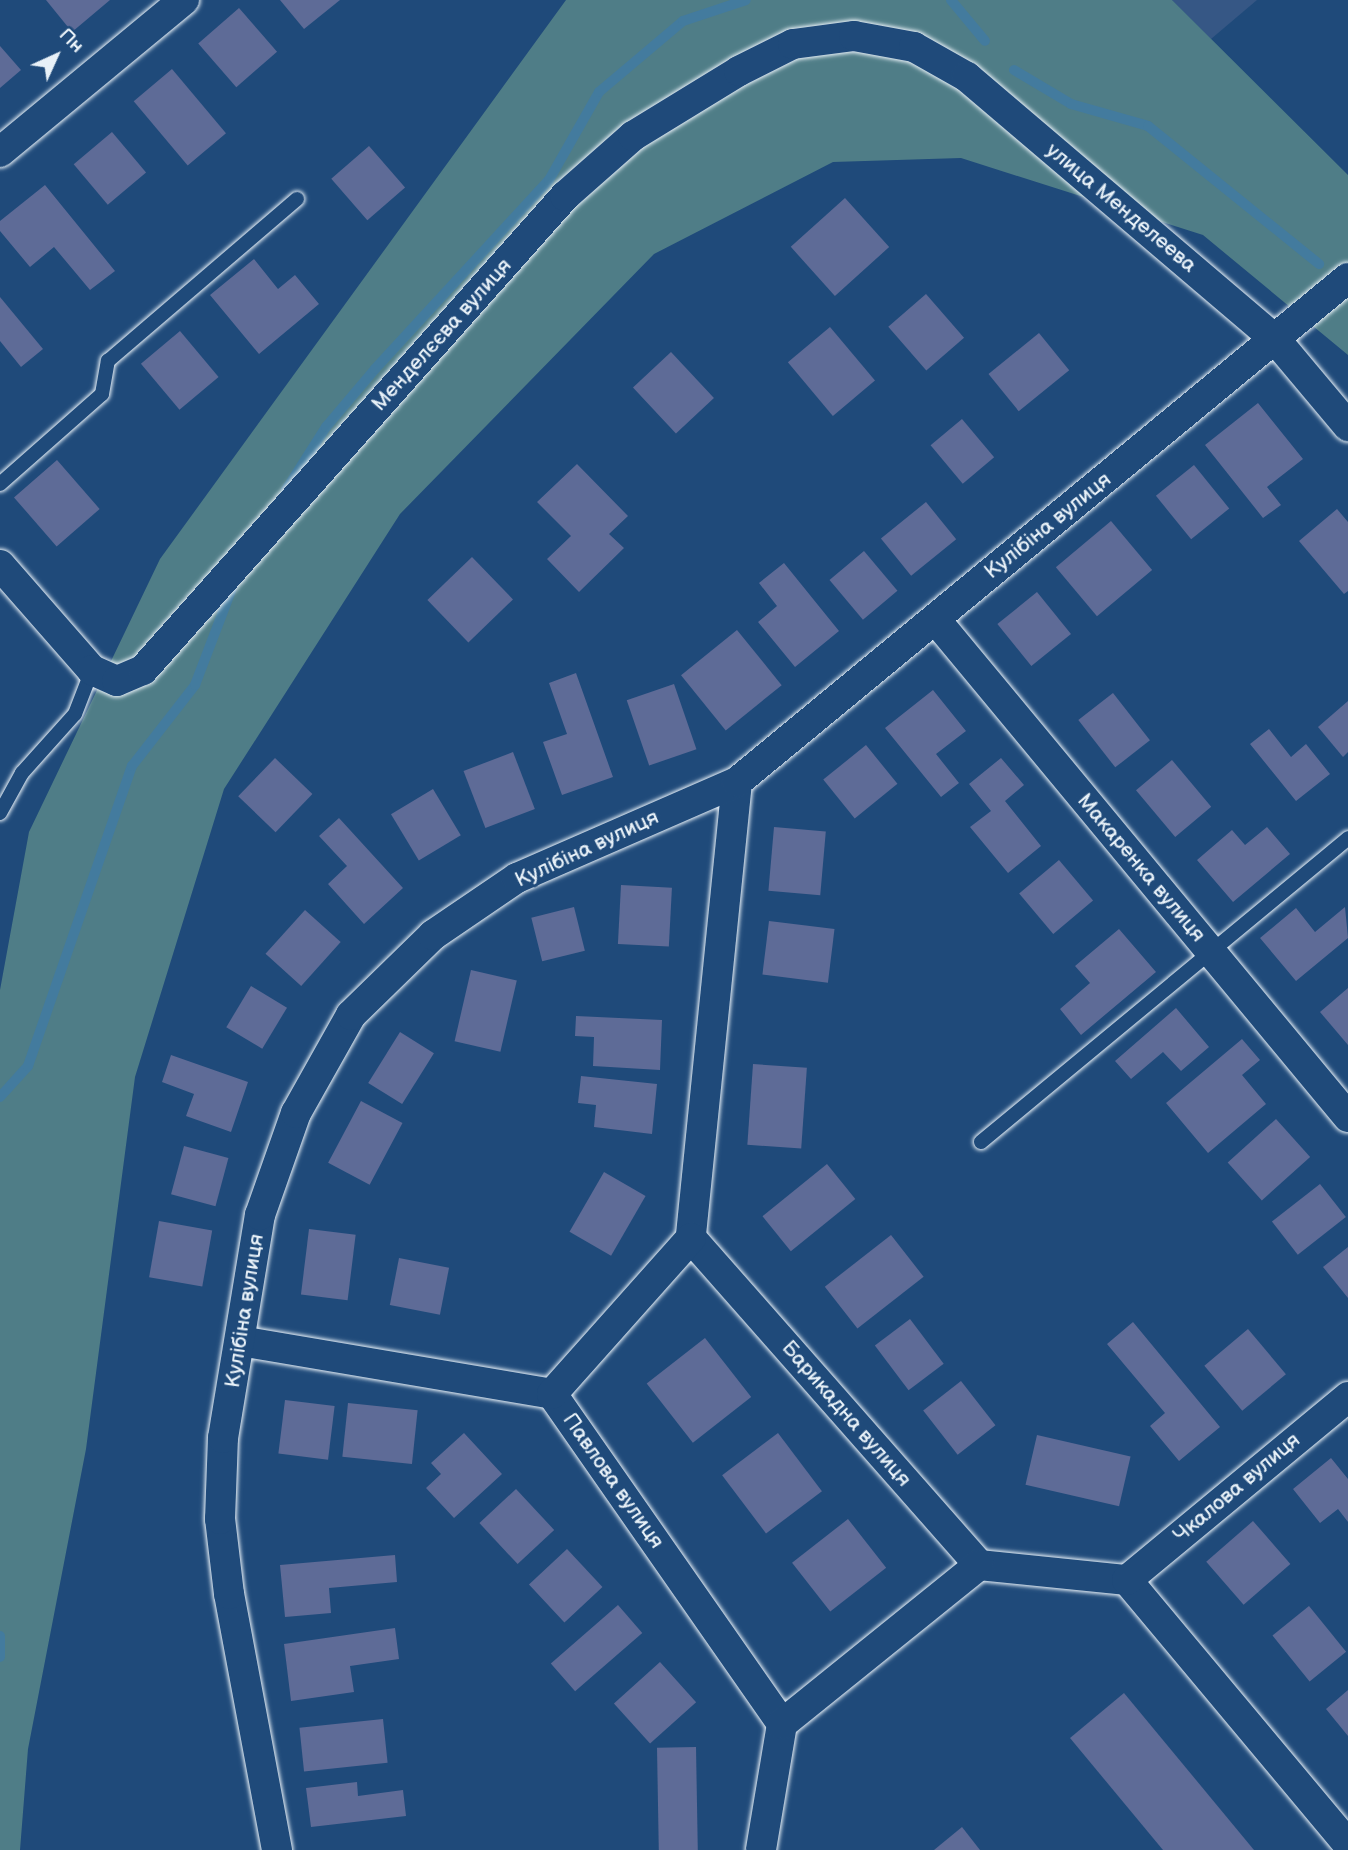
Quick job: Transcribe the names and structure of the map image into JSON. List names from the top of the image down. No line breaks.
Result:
{"streets":{"street":["улица Менделеева","Менделєєва вулиця","Кулібіна вулиця","Макаренка вулиця","Барикадна вулиця","Павлова вулиця","Чкалова вулиця"]},"crossings":[["улица Менделеева","Менделєєва вулиця"],["улица Менделеева","Кулібіна вулиця"],["Кулібіна вулиця","Макаренка вулиця"],["Кулібіна вулиця","Павлова вулиця"]],"north":"top right"}
